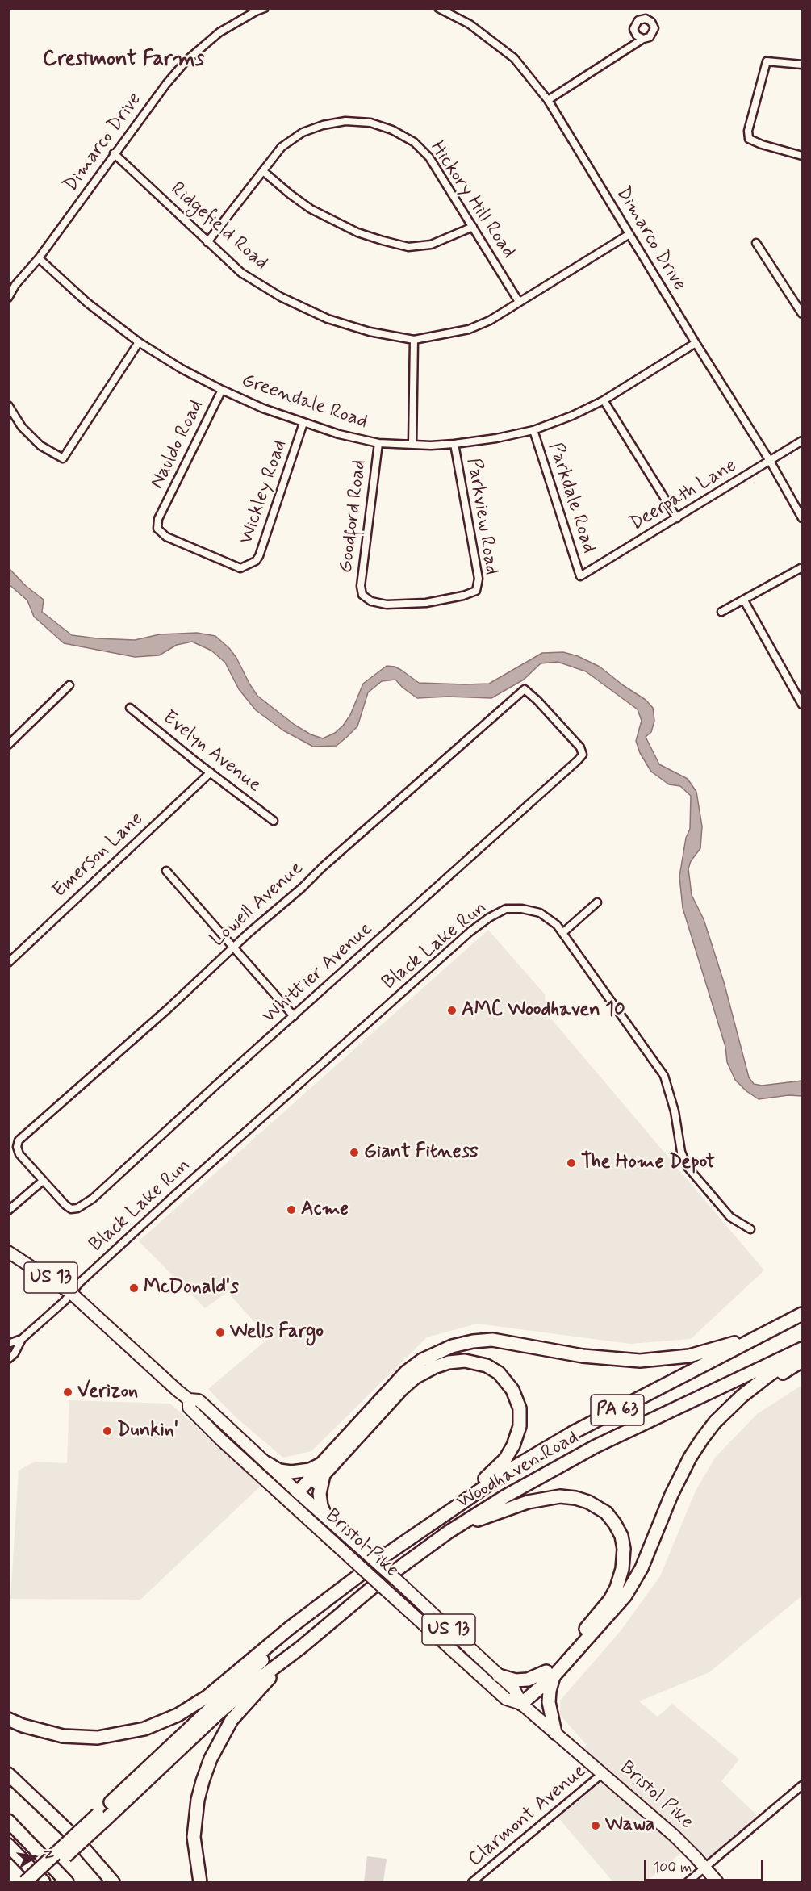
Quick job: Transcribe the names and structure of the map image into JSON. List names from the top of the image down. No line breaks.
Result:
{"streets":{"highway":["PA 63","Woodhaven Road"],"main road":["US 13","Bristol Pike"],"street":["Dimarco Drive","Hickory Hill Road","Ridgefield Road","Greendale Road","Nauldo Road","Wickley Road","Deerpath Lane","Parkdale Road","Goodford Road","Parkview Road","Evelyn Avenue","Emerson Lane","Lowell Avenue","Black Lake Run","Whittier Avenue","Clarmont Avenue"]},"crossings":[["Dimarco Drive","Ridgefield Road"],["Dimarco Drive","Greendale Road"],["Dimarco Drive","Deerpath Lane"],["Hickory Hill Road","Ridgefield Road"],["Greendale Road","Nauldo Road"],["Greendale Road","Wickley Road"],["Greendale Road","Parkdale Road"],["Greendale Road","Goodford Road"],["Greendale Road","Parkview Road"],["Nauldo Road","Wickley Road"],["Deerpath Lane","Parkdale Road"],["Goodford Road","Parkview Road"],["Evelyn Avenue","Emerson Lane"],["Lowell Avenue","Whittier Avenue"],["Black Lake Run","Bristol Pike"],["Bristol Pike","Clarmont Avenue"]],"districts":["Crestmont Farms"],"places":["AMC Woodhaven 10","Giant Fitness","The Home Depot","Acme","McDonald's","Wells Fargo","Verizon","Dunkin'","Wawa"],"scale_bar":"100 m","north":"right"}
